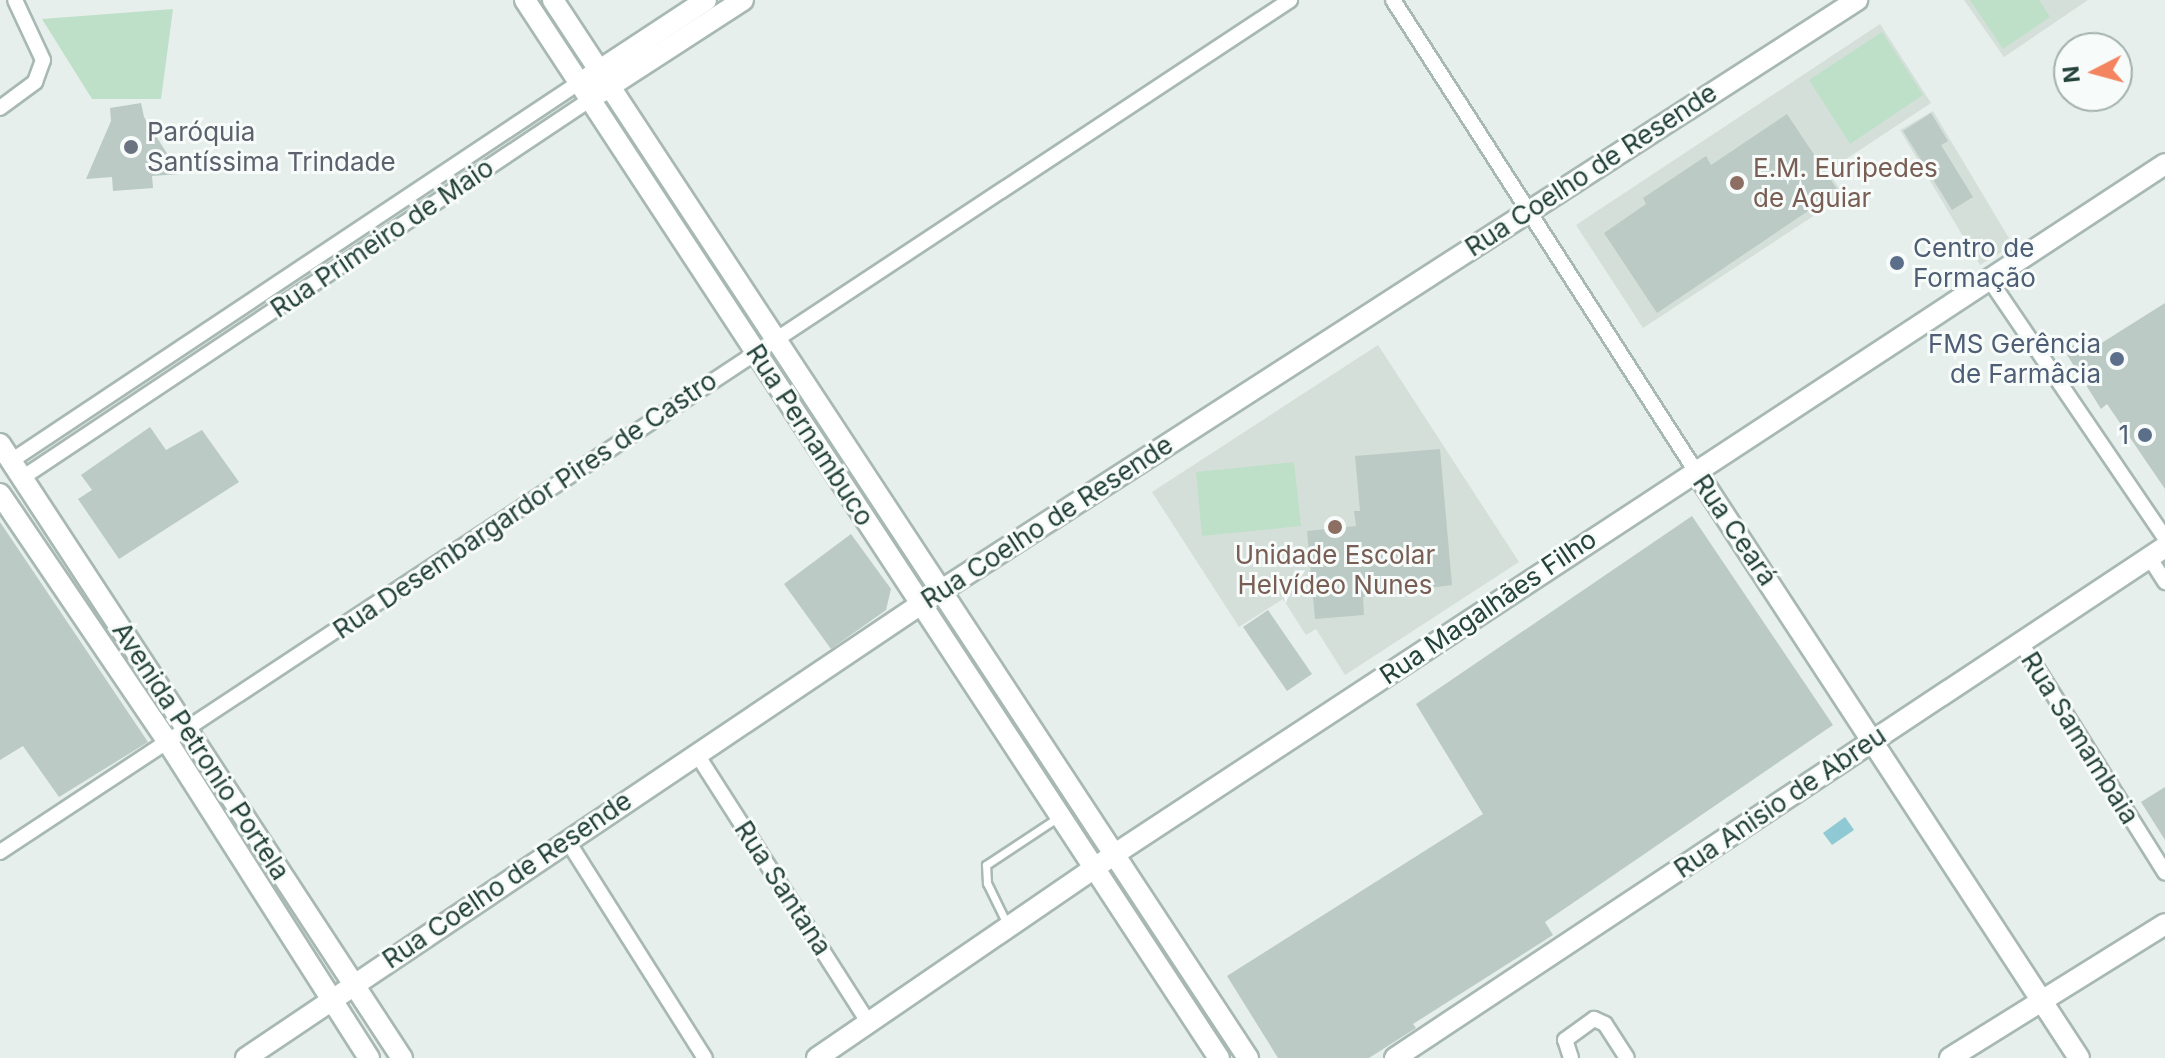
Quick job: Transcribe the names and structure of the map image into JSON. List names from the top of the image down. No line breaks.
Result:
{"streets":{"main road":["Rua Coelho de Resende","Rua Primeiro de Maio","Rua Pernambuco","Rua Ceará","Rua Magalhães Filho","Avenida Petronio Portela","Rua Anisio de Abreu"],"street":["Rua Desembargardor Pires de Castro","Rua Samambaia","Rua Santana"]},"crossings":[["Rua Coelho de Resende","Rua Pernambuco"],["Rua Coelho de Resende","Rua Ceará"],["Rua Coelho de Resende","Avenida Petronio Portela"],["Rua Coelho de Resende","Rua Santana"],["Rua Primeiro de Maio","Rua Pernambuco"],["Rua Primeiro de Maio","Avenida Petronio Portela"],["Rua Pernambuco","Rua Desembargardor Pires de Castro"],["Rua Pernambuco","Rua Magalhães Filho"],["Rua Desembargardor Pires de Castro","Avenida Petronio Portela"],["Rua Ceará","Rua Magalhães Filho"],["Rua Ceará","Rua Anisio de Abreu"],["Rua Magalhães Filho","Rua Santana"],["Rua Samambaia","Rua Anisio de Abreu"]],"places":["Paróquia Santíssima Trindade","E.M. Euripedes de Aguiar","Centro de Formação","FMS Gerência de Farmâcia","1","Unidade Escolar Helvídeo Nunes"],"north":"left"}
